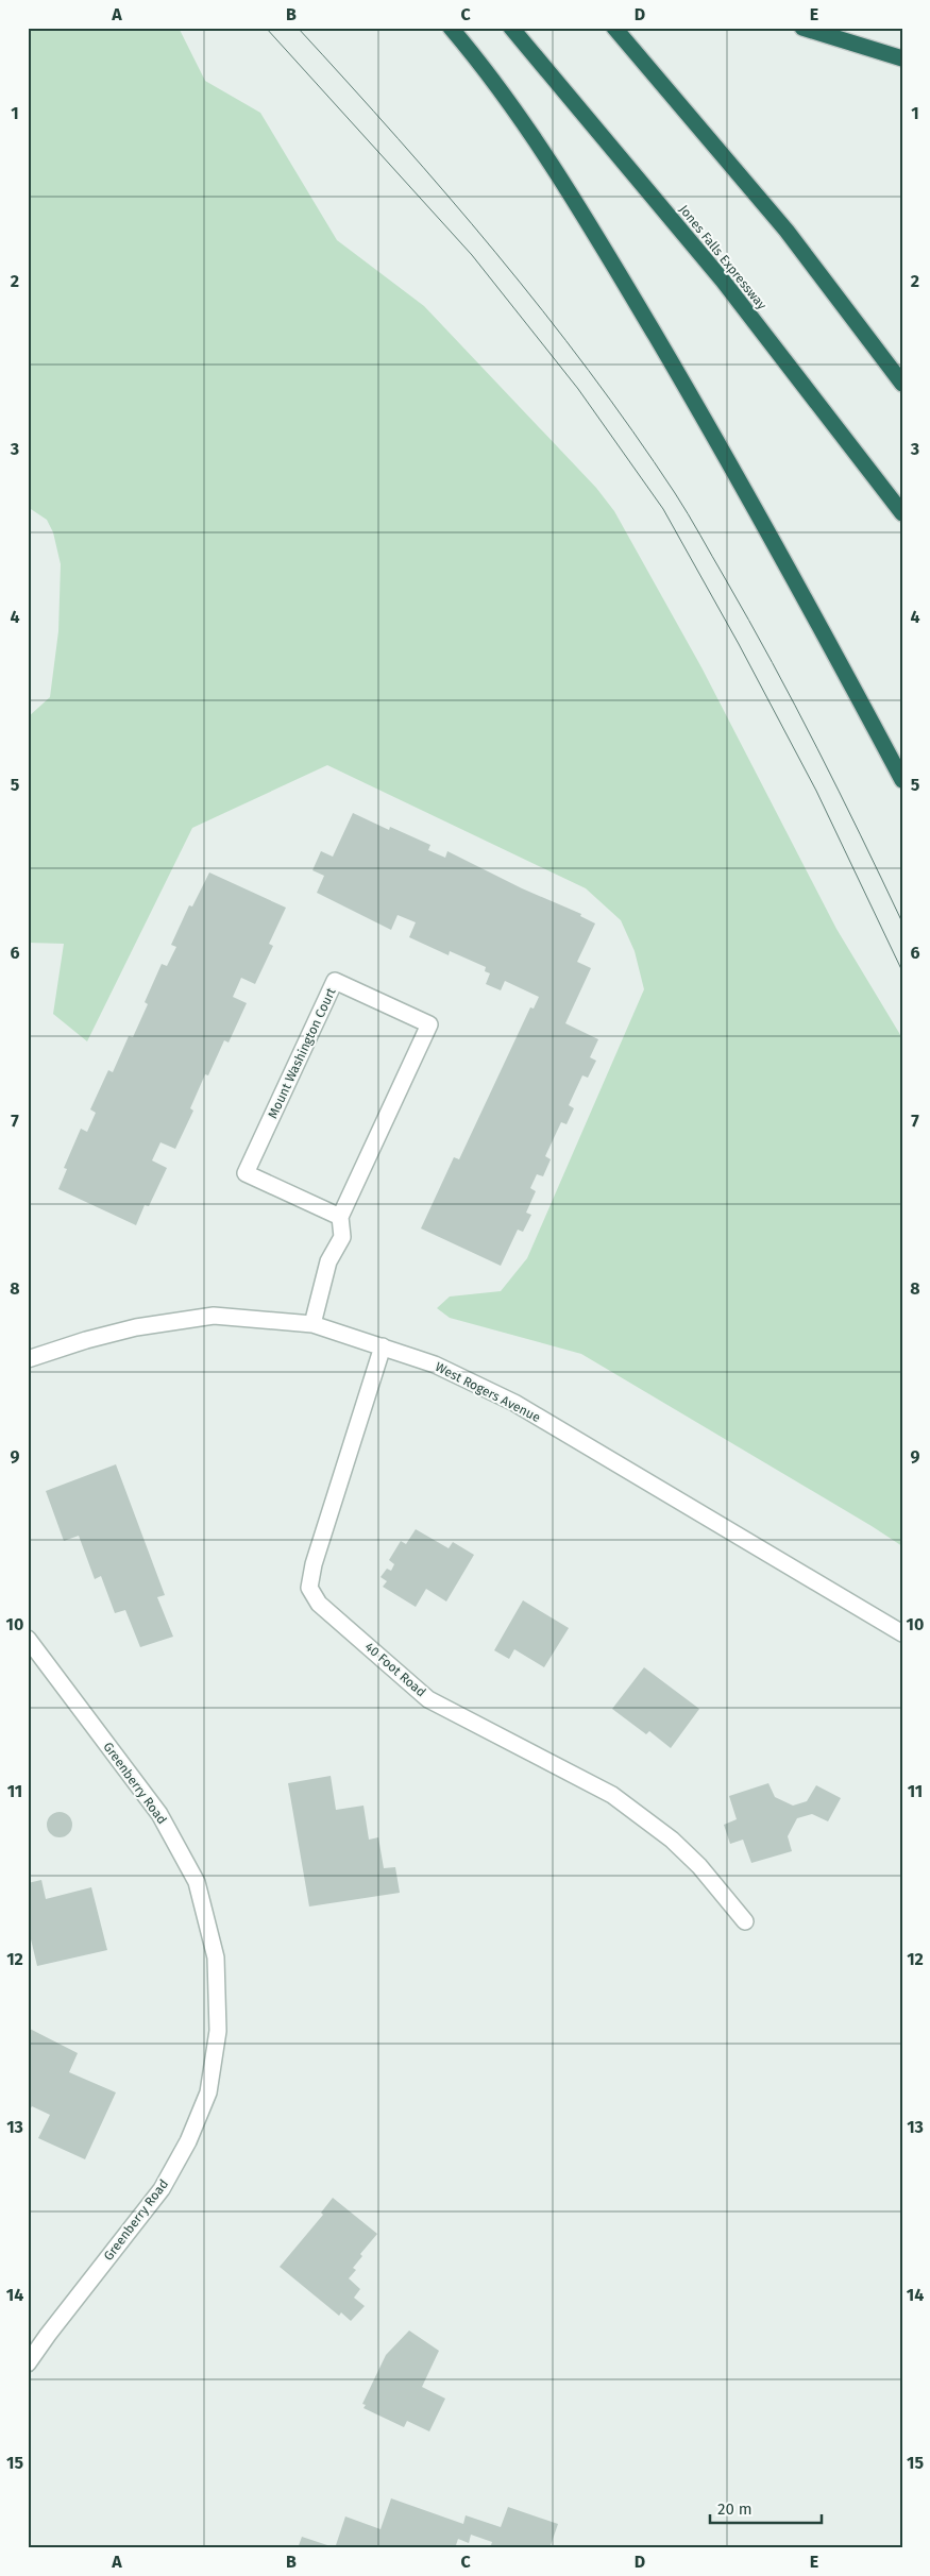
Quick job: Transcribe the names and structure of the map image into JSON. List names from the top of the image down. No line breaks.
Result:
{"streets":{"highway":["Jones Falls Expressway"],"street":["Mount Washington Court","West Rogers Avenue","40 Foot Road","Greenberry Road"]},"crossings":[["Mount Washington Court","West Rogers Avenue"],["West Rogers Avenue","40 Foot Road"]],"scale_bar":"20 m","grid":{"columns":["A","B","C","D","E"],"rows":["1","2","3","4","5","6","7","8","9","10","11","12","13","14","15"]}}
